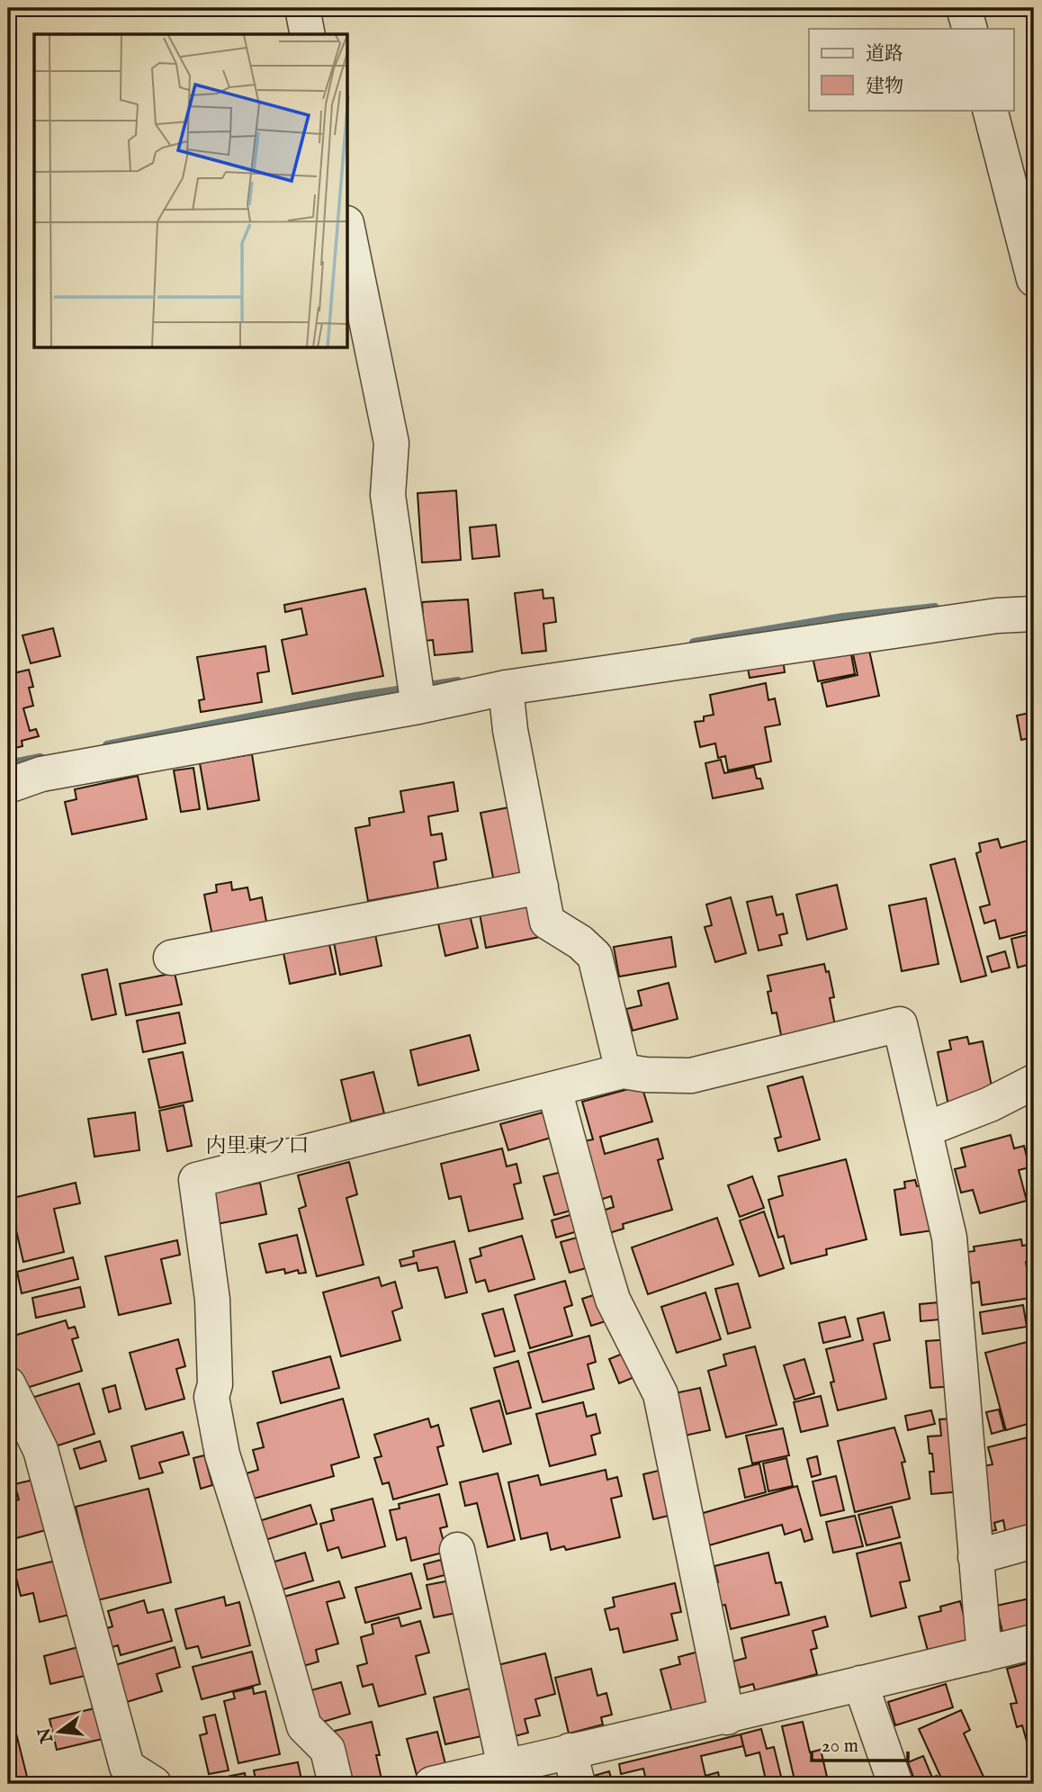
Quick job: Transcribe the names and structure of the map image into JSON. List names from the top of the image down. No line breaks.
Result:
{"districts":["内里東ノ口"],"legend":["道路","建物"],"scale_bar":"20 m","north":"left"}
